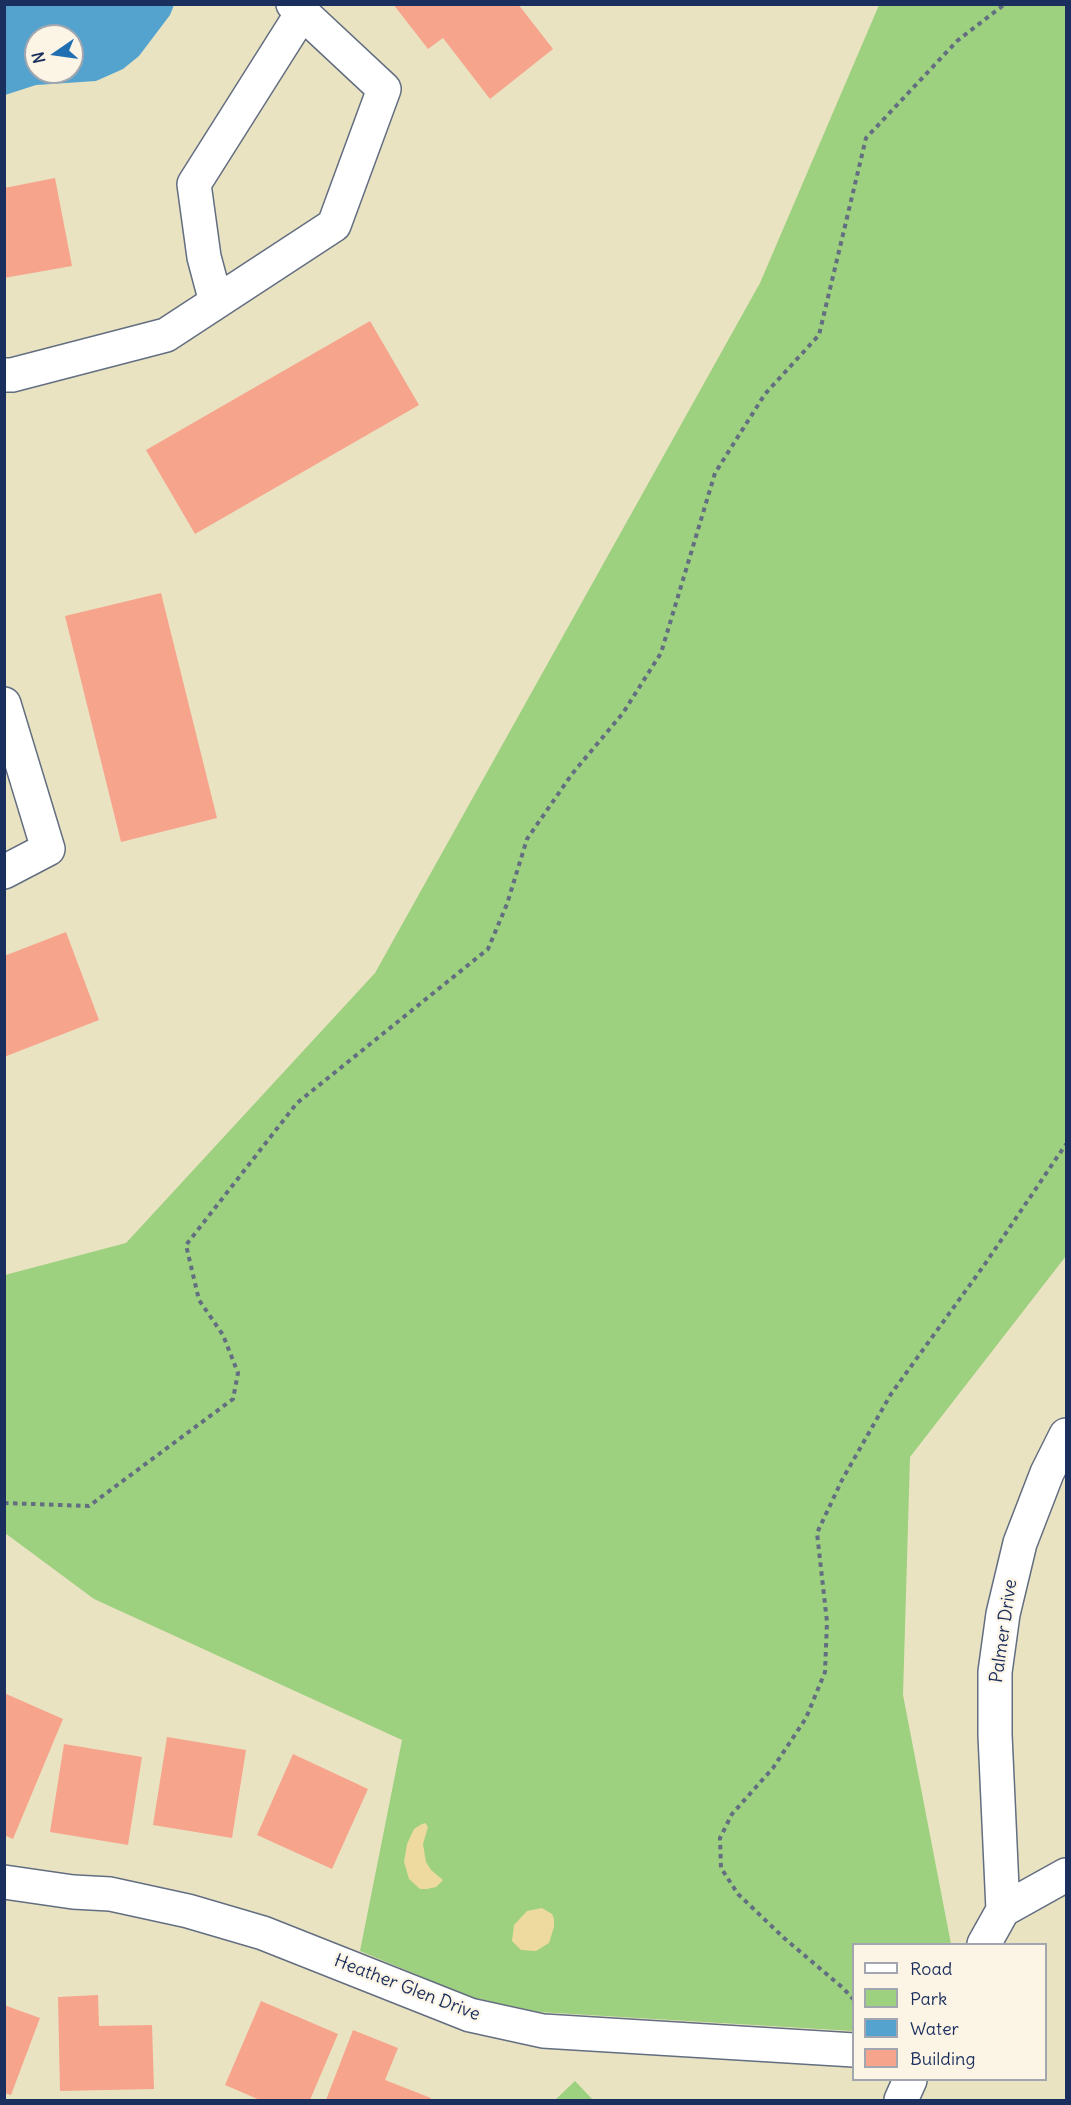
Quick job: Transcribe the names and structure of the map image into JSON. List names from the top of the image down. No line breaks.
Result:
{"streets":{"street":["Palmer Drive","Heather Glen Drive"]},"legend":["Road","Park","Water","Building"],"north":"left"}
